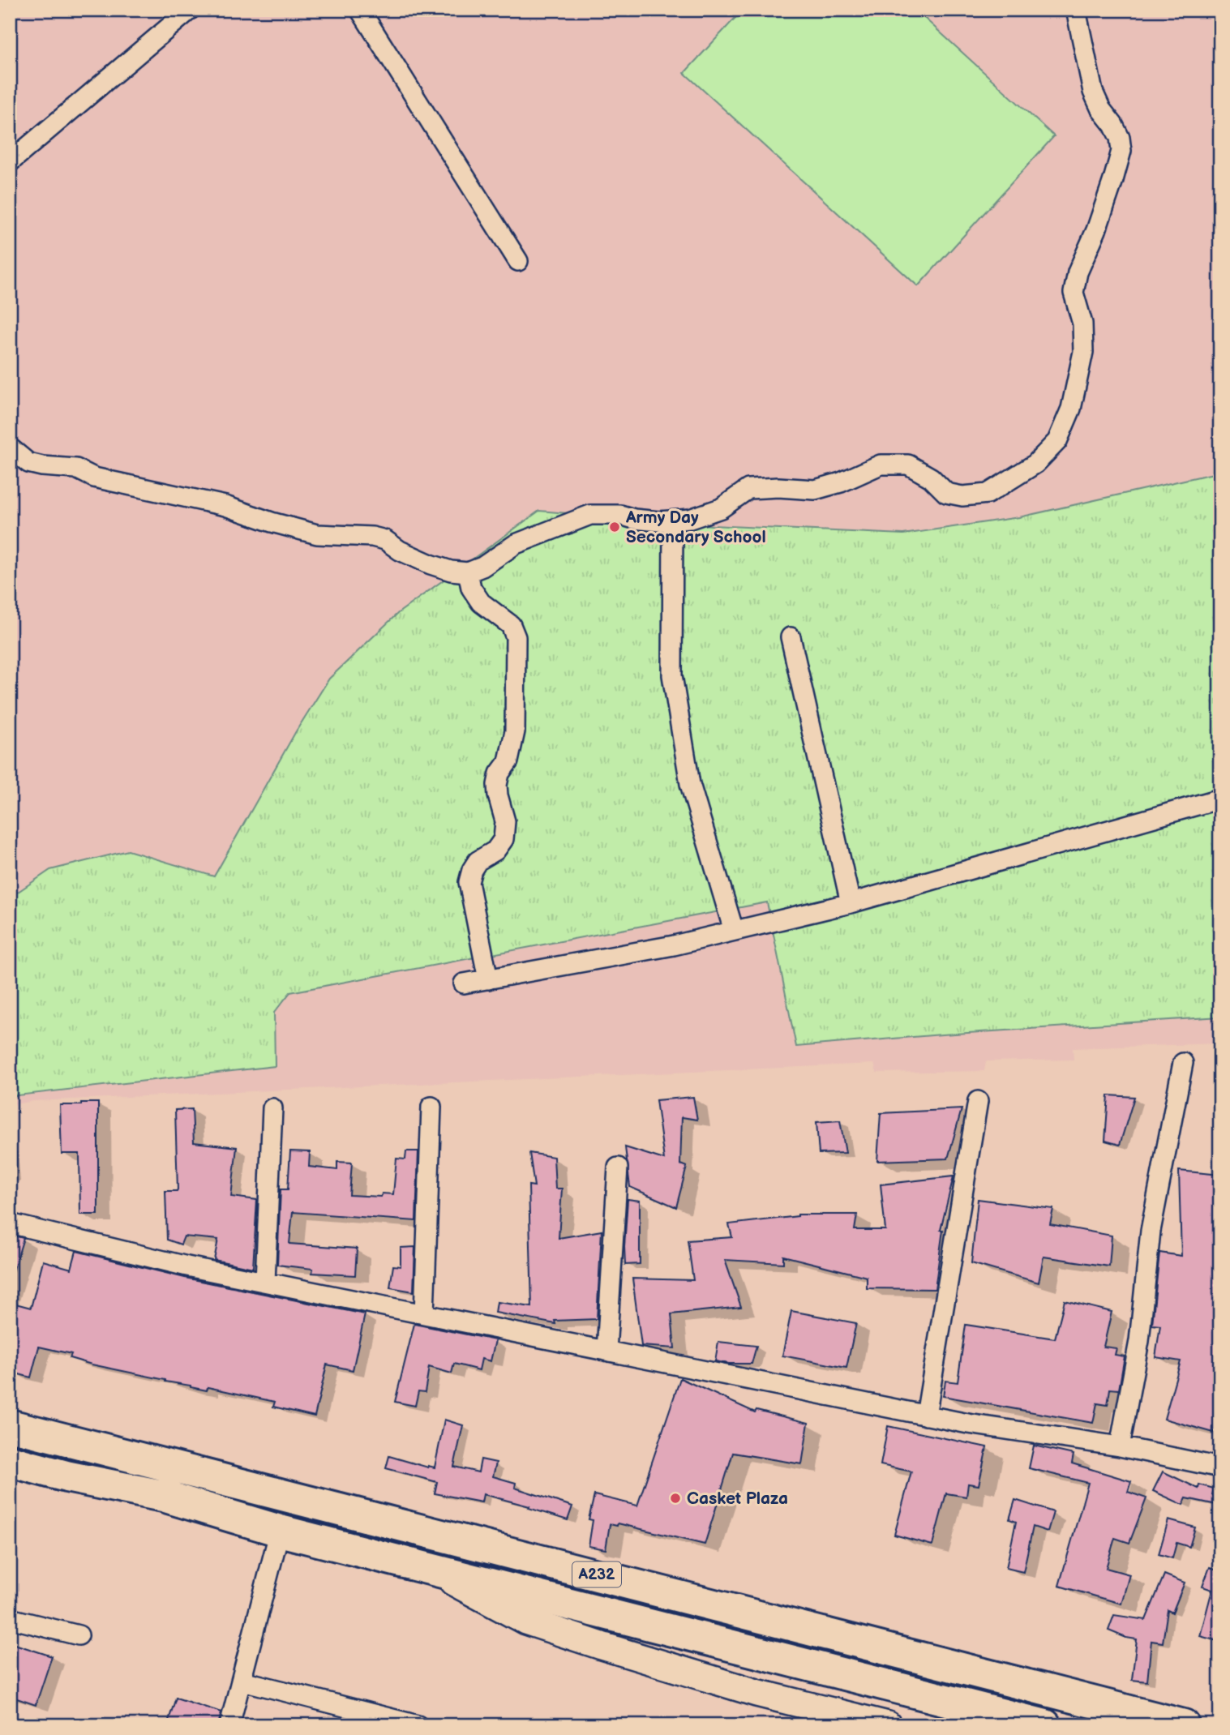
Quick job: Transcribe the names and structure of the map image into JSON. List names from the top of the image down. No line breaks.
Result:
{"streets":{"highway":["A232"]},"places":["Army Day Secondary School","Casket Plaza"]}
